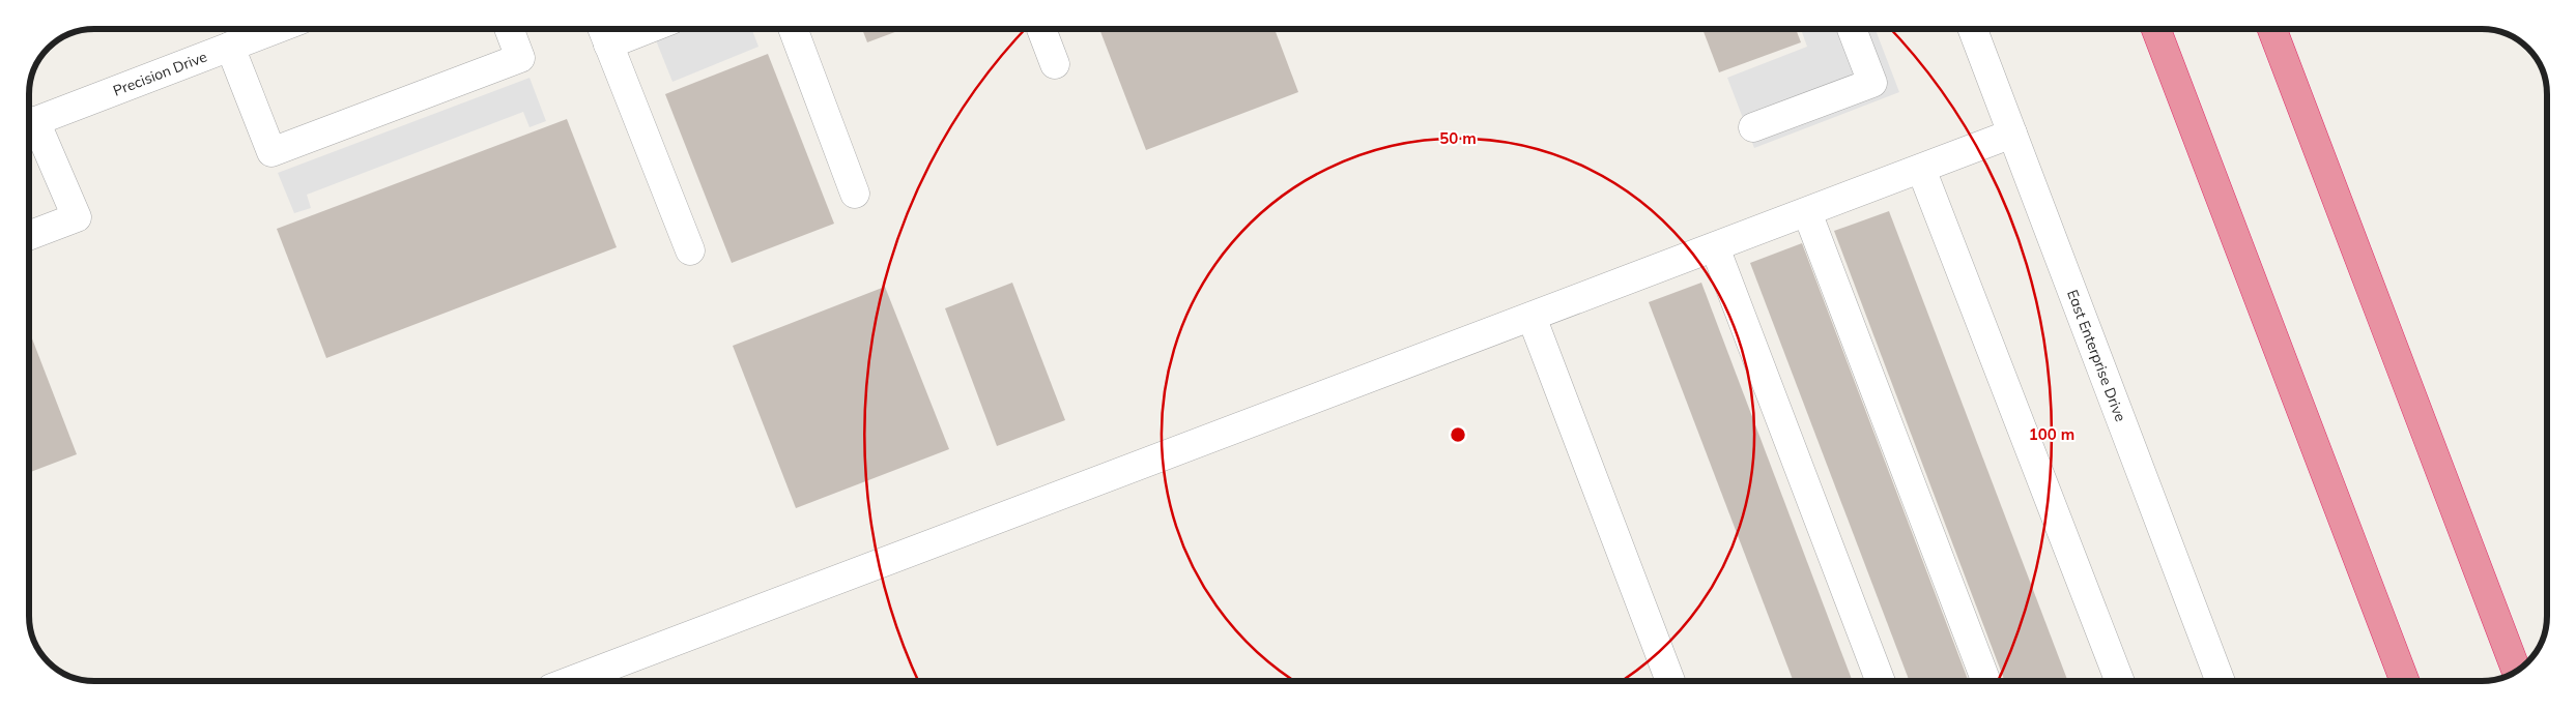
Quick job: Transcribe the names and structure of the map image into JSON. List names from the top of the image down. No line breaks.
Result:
{"streets":{"street":["Precision Drive","East Enterprise Drive"]},"rings":["50 m","100 m"]}
